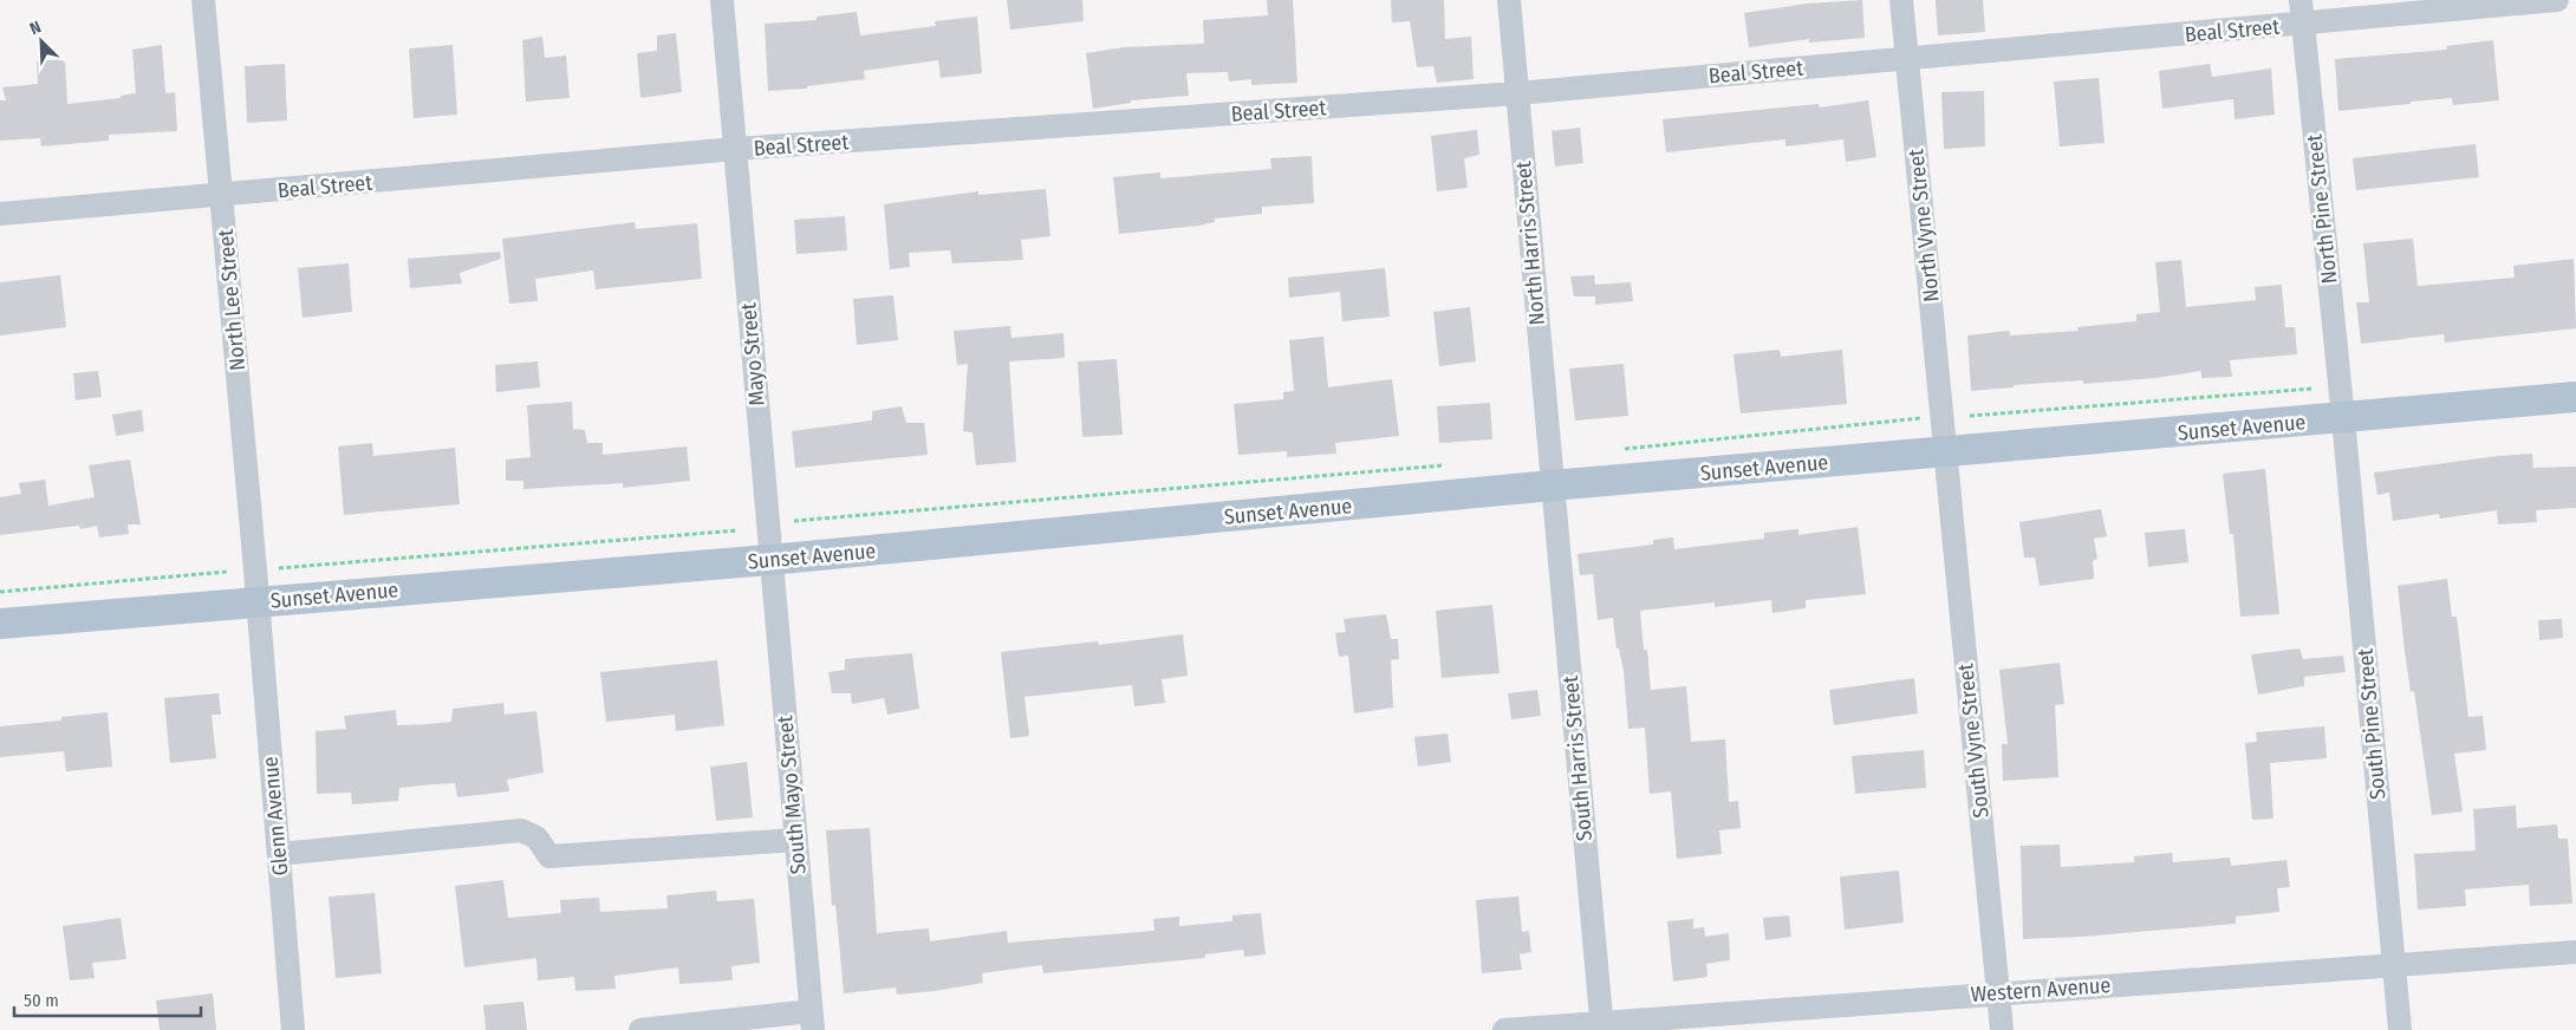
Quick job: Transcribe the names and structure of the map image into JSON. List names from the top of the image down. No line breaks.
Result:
{"streets":{"main road":["Sunset Avenue"],"street":["Beal Street","North Pine Street","North Vyne Street","North Harris Street","North Lee Street","Mayo Street","South Pine Street","South Vyne Street","South Harris Street","South Mayo Street","Glenn Avenue","Western Avenue"]},"crossings":[["Beal Street","North Pine Street"],["Beal Street","North Vyne Street"],["Beal Street","North Harris Street"],["Beal Street","North Lee Street"],["Beal Street","Mayo Street"],["North Pine Street","Sunset Avenue"],["North Pine Street","South Pine Street"],["North Vyne Street","Sunset Avenue"],["North Vyne Street","South Vyne Street"],["North Harris Street","Sunset Avenue"],["North Harris Street","South Harris Street"],["North Lee Street","Sunset Avenue"],["North Lee Street","Glenn Avenue"],["Mayo Street","Sunset Avenue"],["Mayo Street","South Mayo Street"],["Sunset Avenue","South Pine Street"],["Sunset Avenue","South Vyne Street"],["Sunset Avenue","South Harris Street"],["Sunset Avenue","South Mayo Street"],["Sunset Avenue","Glenn Avenue"],["South Pine Street","Western Avenue"],["South Vyne Street","Western Avenue"],["South Harris Street","Western Avenue"]],"scale_bar":"50 m","north":"top left"}
